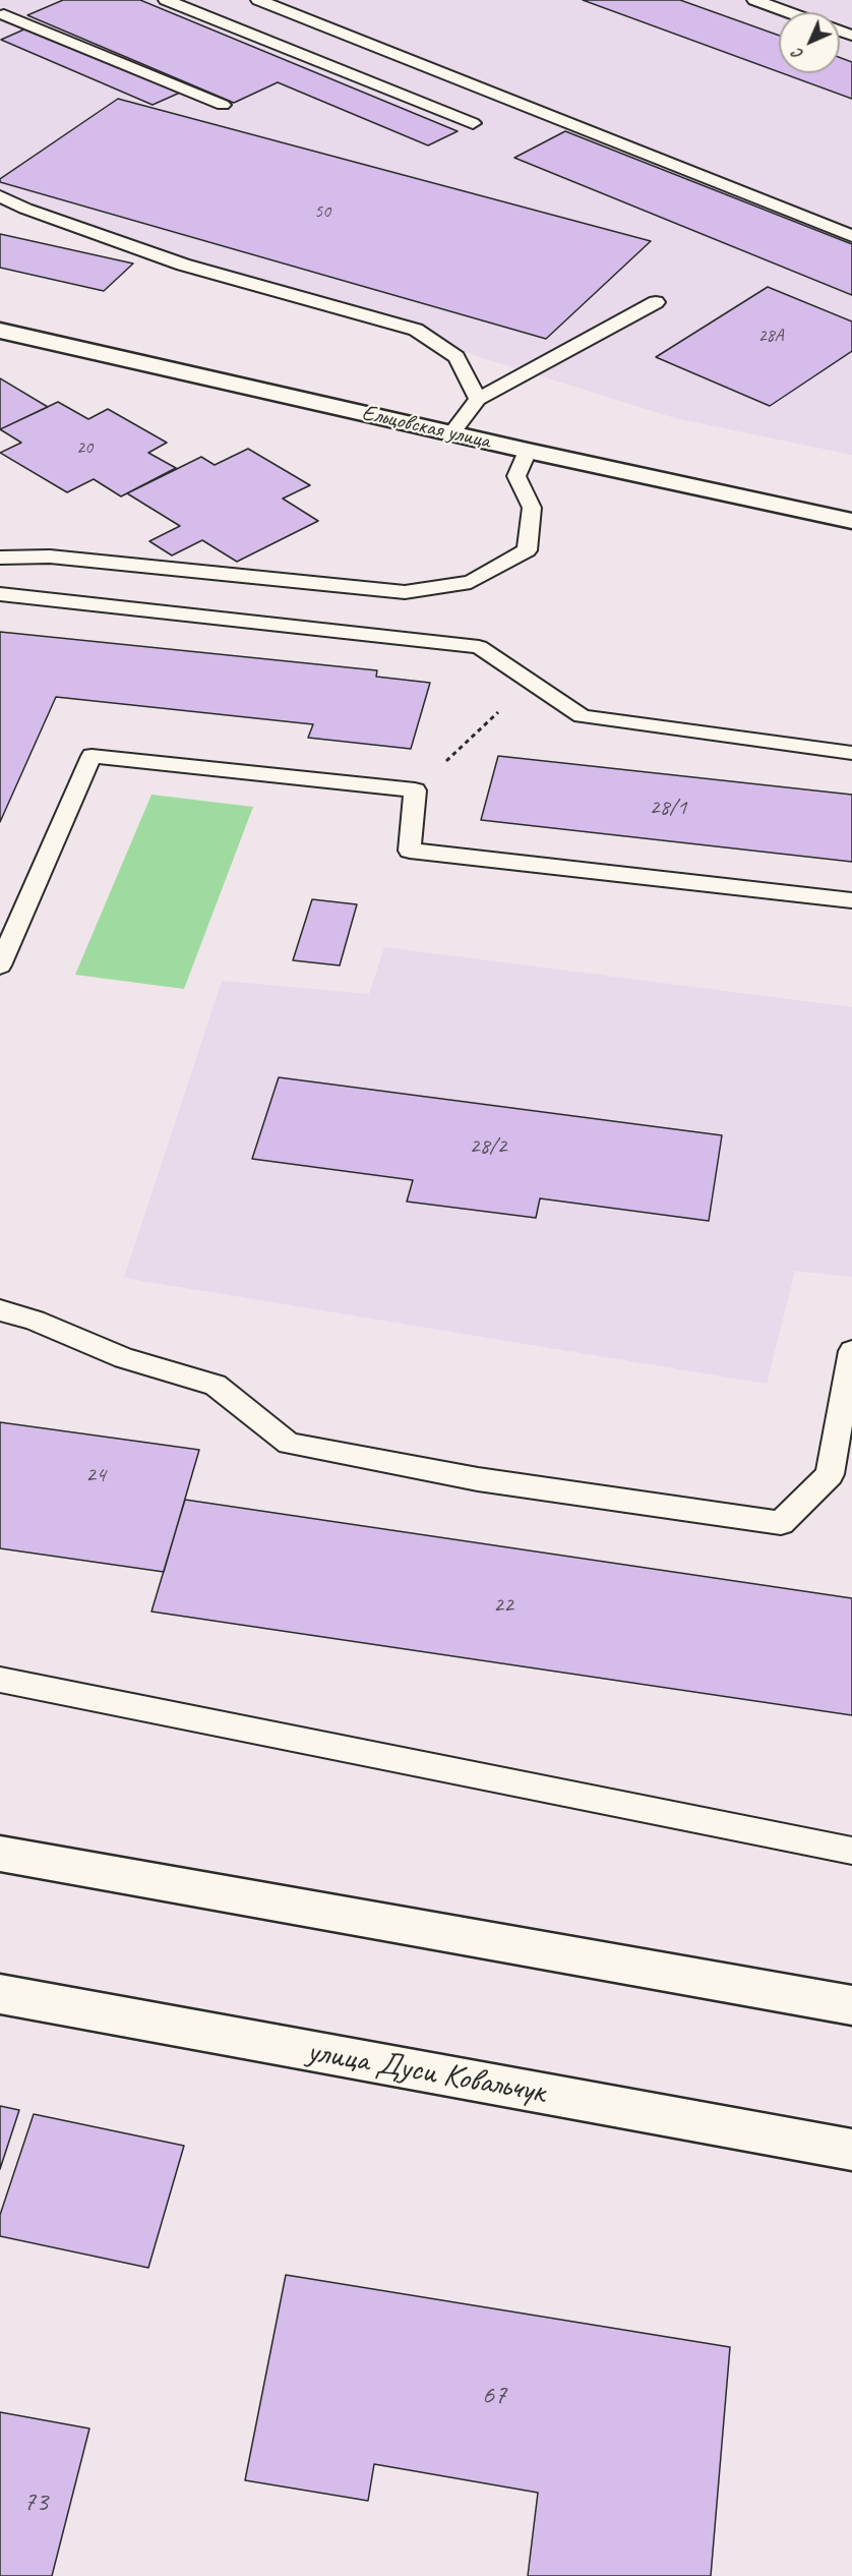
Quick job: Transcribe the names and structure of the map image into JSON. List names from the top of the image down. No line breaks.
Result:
{"streets":{"main road":["Ельцовская улица","улица Дуси Ковальчук"]},"house_numbers":["50","28А","20","28/1","28/2","24","22","67","73"],"north":"bottom left"}
